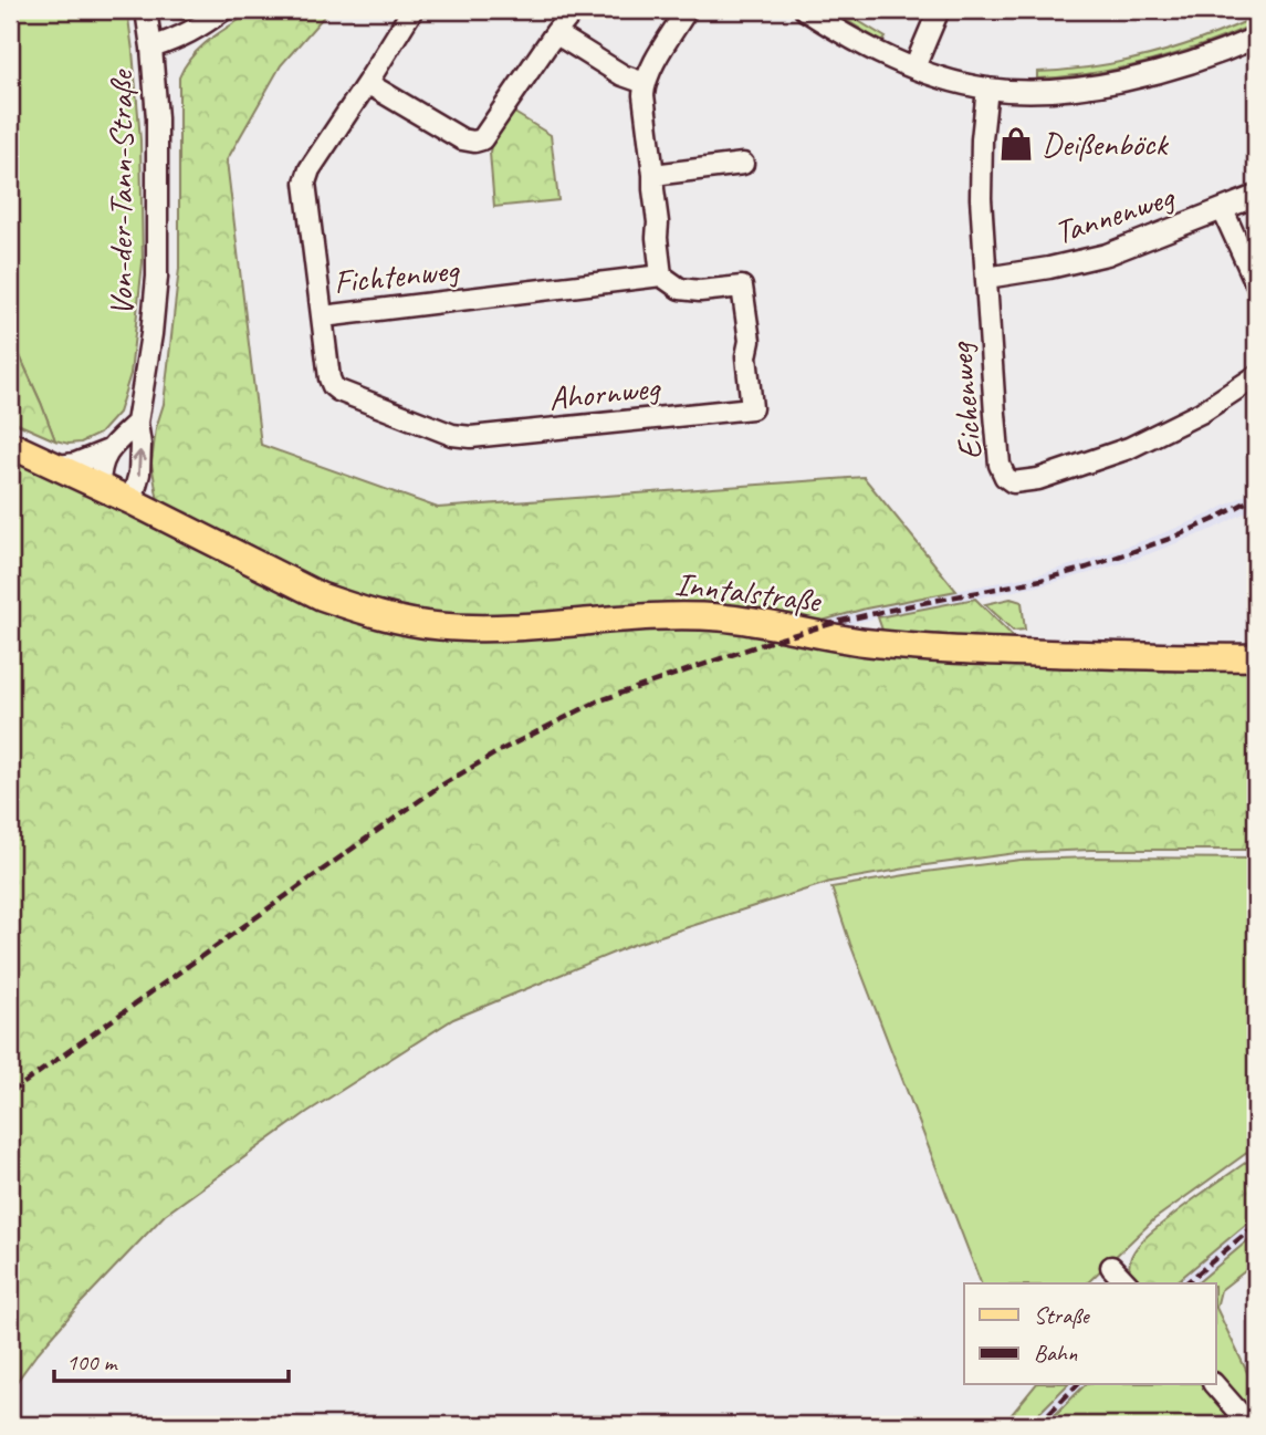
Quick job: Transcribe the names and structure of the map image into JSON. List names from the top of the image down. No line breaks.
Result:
{"streets":{"main road":["Inntalstraße"],"street":["Von-der-Tann-Straße","Tannenweg","Fichtenweg","Ahornweg","Eichenweg"]},"crossings":[["Von-der-Tann-Straße","Inntalstraße"],["Tannenweg","Eichenweg"],["Fichtenweg","Ahornweg"]],"places":{"shop":["Deißenböck"]},"legend":["Straße","Bahn"],"scale_bar":"100 m"}
